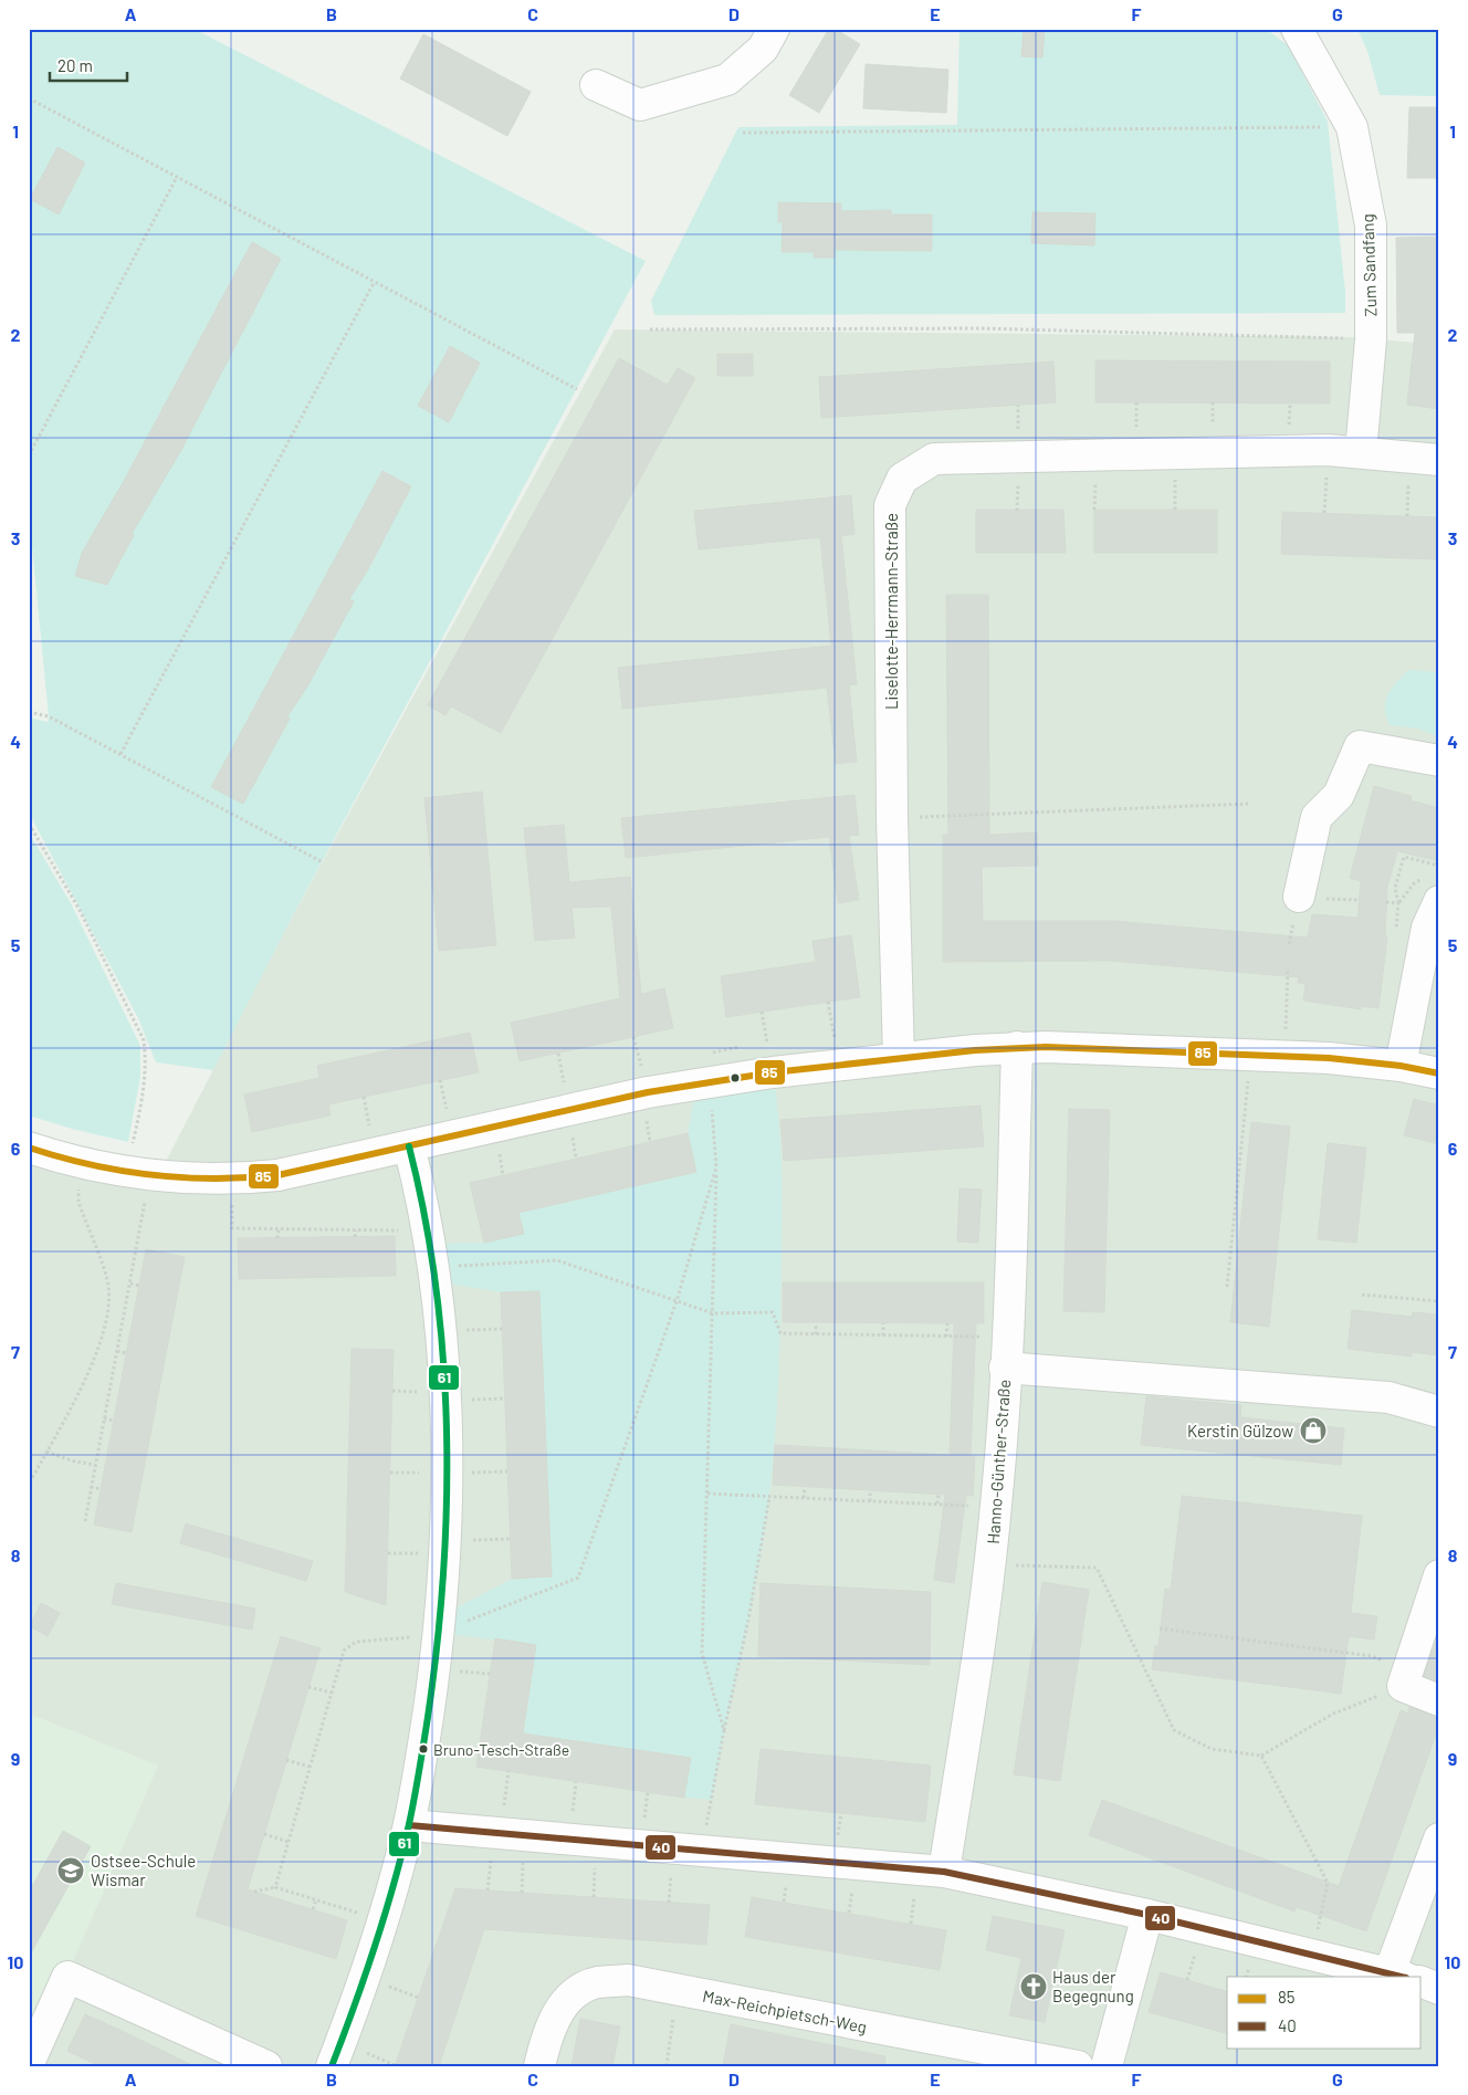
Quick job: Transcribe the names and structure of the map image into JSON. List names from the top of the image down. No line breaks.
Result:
{"streets":{"street":["Zum Sandfang","Liselotte-Herrmann-Straße","Hanno-Günther-Straße","Max-Reichpietsch-Weg"]},"crossings":[["Zum Sandfang","Liselotte-Herrmann-Straße"]],"places":{"shop":["Kerstin Gülzow"],"other":["Bruno-Tesch-Straße"],"school or university":["Ostsee-Schule Wismar"],"church":["Haus der Begegnung"]},"lines":["transit line 85","transit line 61","transit line 40"],"legend":["85","40"],"scale_bar":"20 m","grid":{"columns":["A","B","C","D","E","F","G"],"rows":["1","2","3","4","5","6","7","8","9","10"]}}
